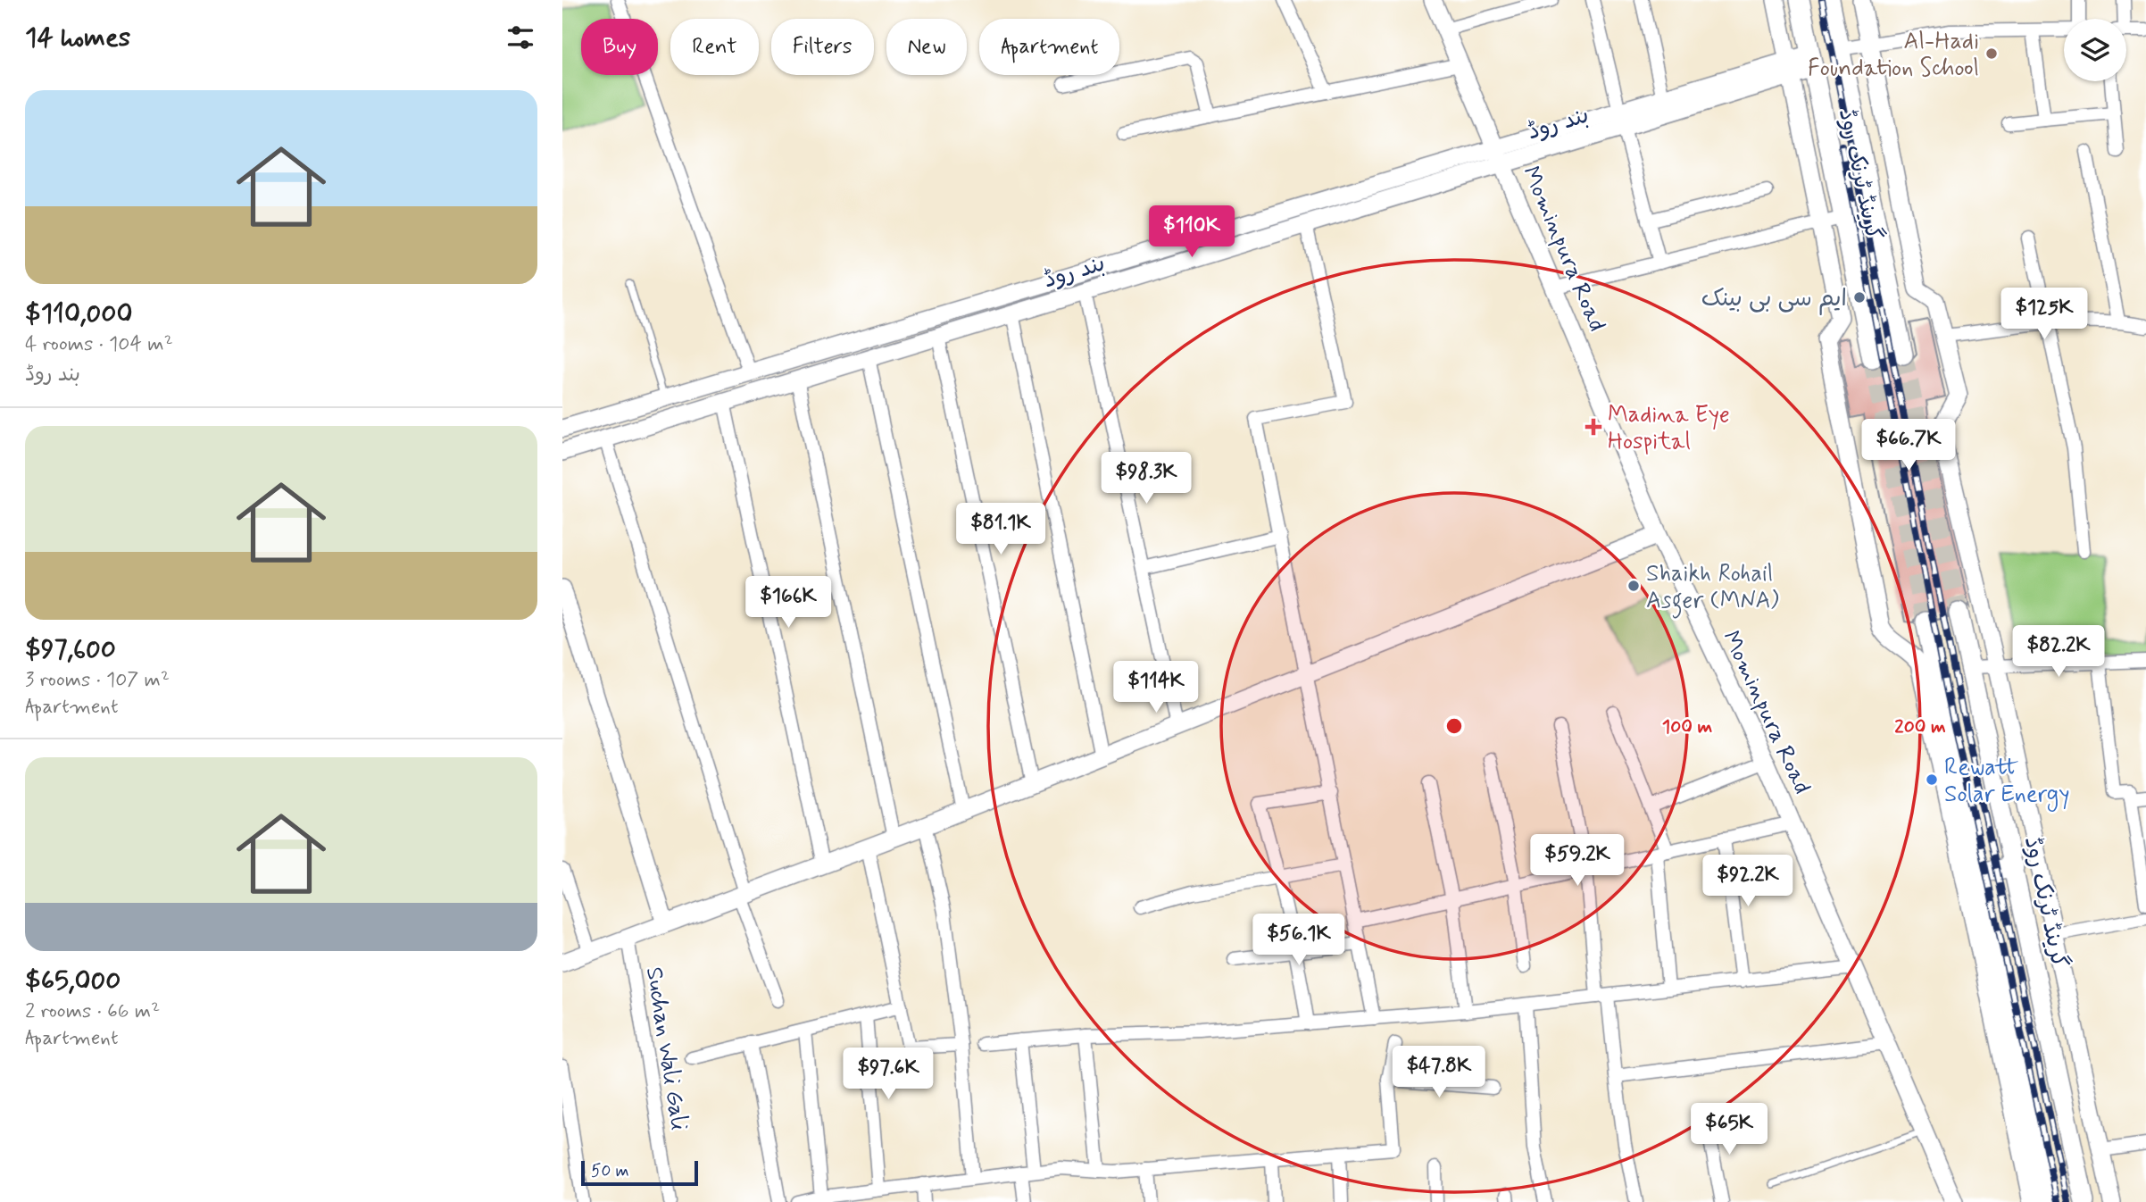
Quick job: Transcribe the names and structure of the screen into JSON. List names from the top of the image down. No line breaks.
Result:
{"streets":{"main road":["گرینڈ ٹرنک روڈ"],"street":["بند روڈ","Mominpura Road","Suchan Wali Gali"]},"crossings":[["بند روڈ","گرینڈ ٹرنک روڈ"],["بند روڈ","Mominpura Road"]],"places":{"other":["Al-Hadi Foundation School","ایم سی بی بینک","Shaikh Rohail Asger (MNA)","Rewatt Solar Energy"],"health":["Madina Eye Hospital"]},"scale_bar":"50 m","page":{"heading":"14 homes","chip":["Buy","Rent","Filters","New","Apartment"],"list":[{"name":"$110,000","note":"4 rooms · 104 m² · بند روڈ"},{"name":"$97,600","note":"3 rooms · 107 m² · Apartment"},{"name":"$65,000","note":"2 rooms · 66 m² · Apartment"}],"price":["$110K","$125K","$66.7K","$98.3K","$81.1K","$166K","$82.2K","$114K","$59.2K","$92.2K","$56.1K","$47.8K","$97.6K","$65K"],"scale":"50 m"},"rings":["100 m","200 m"]}
